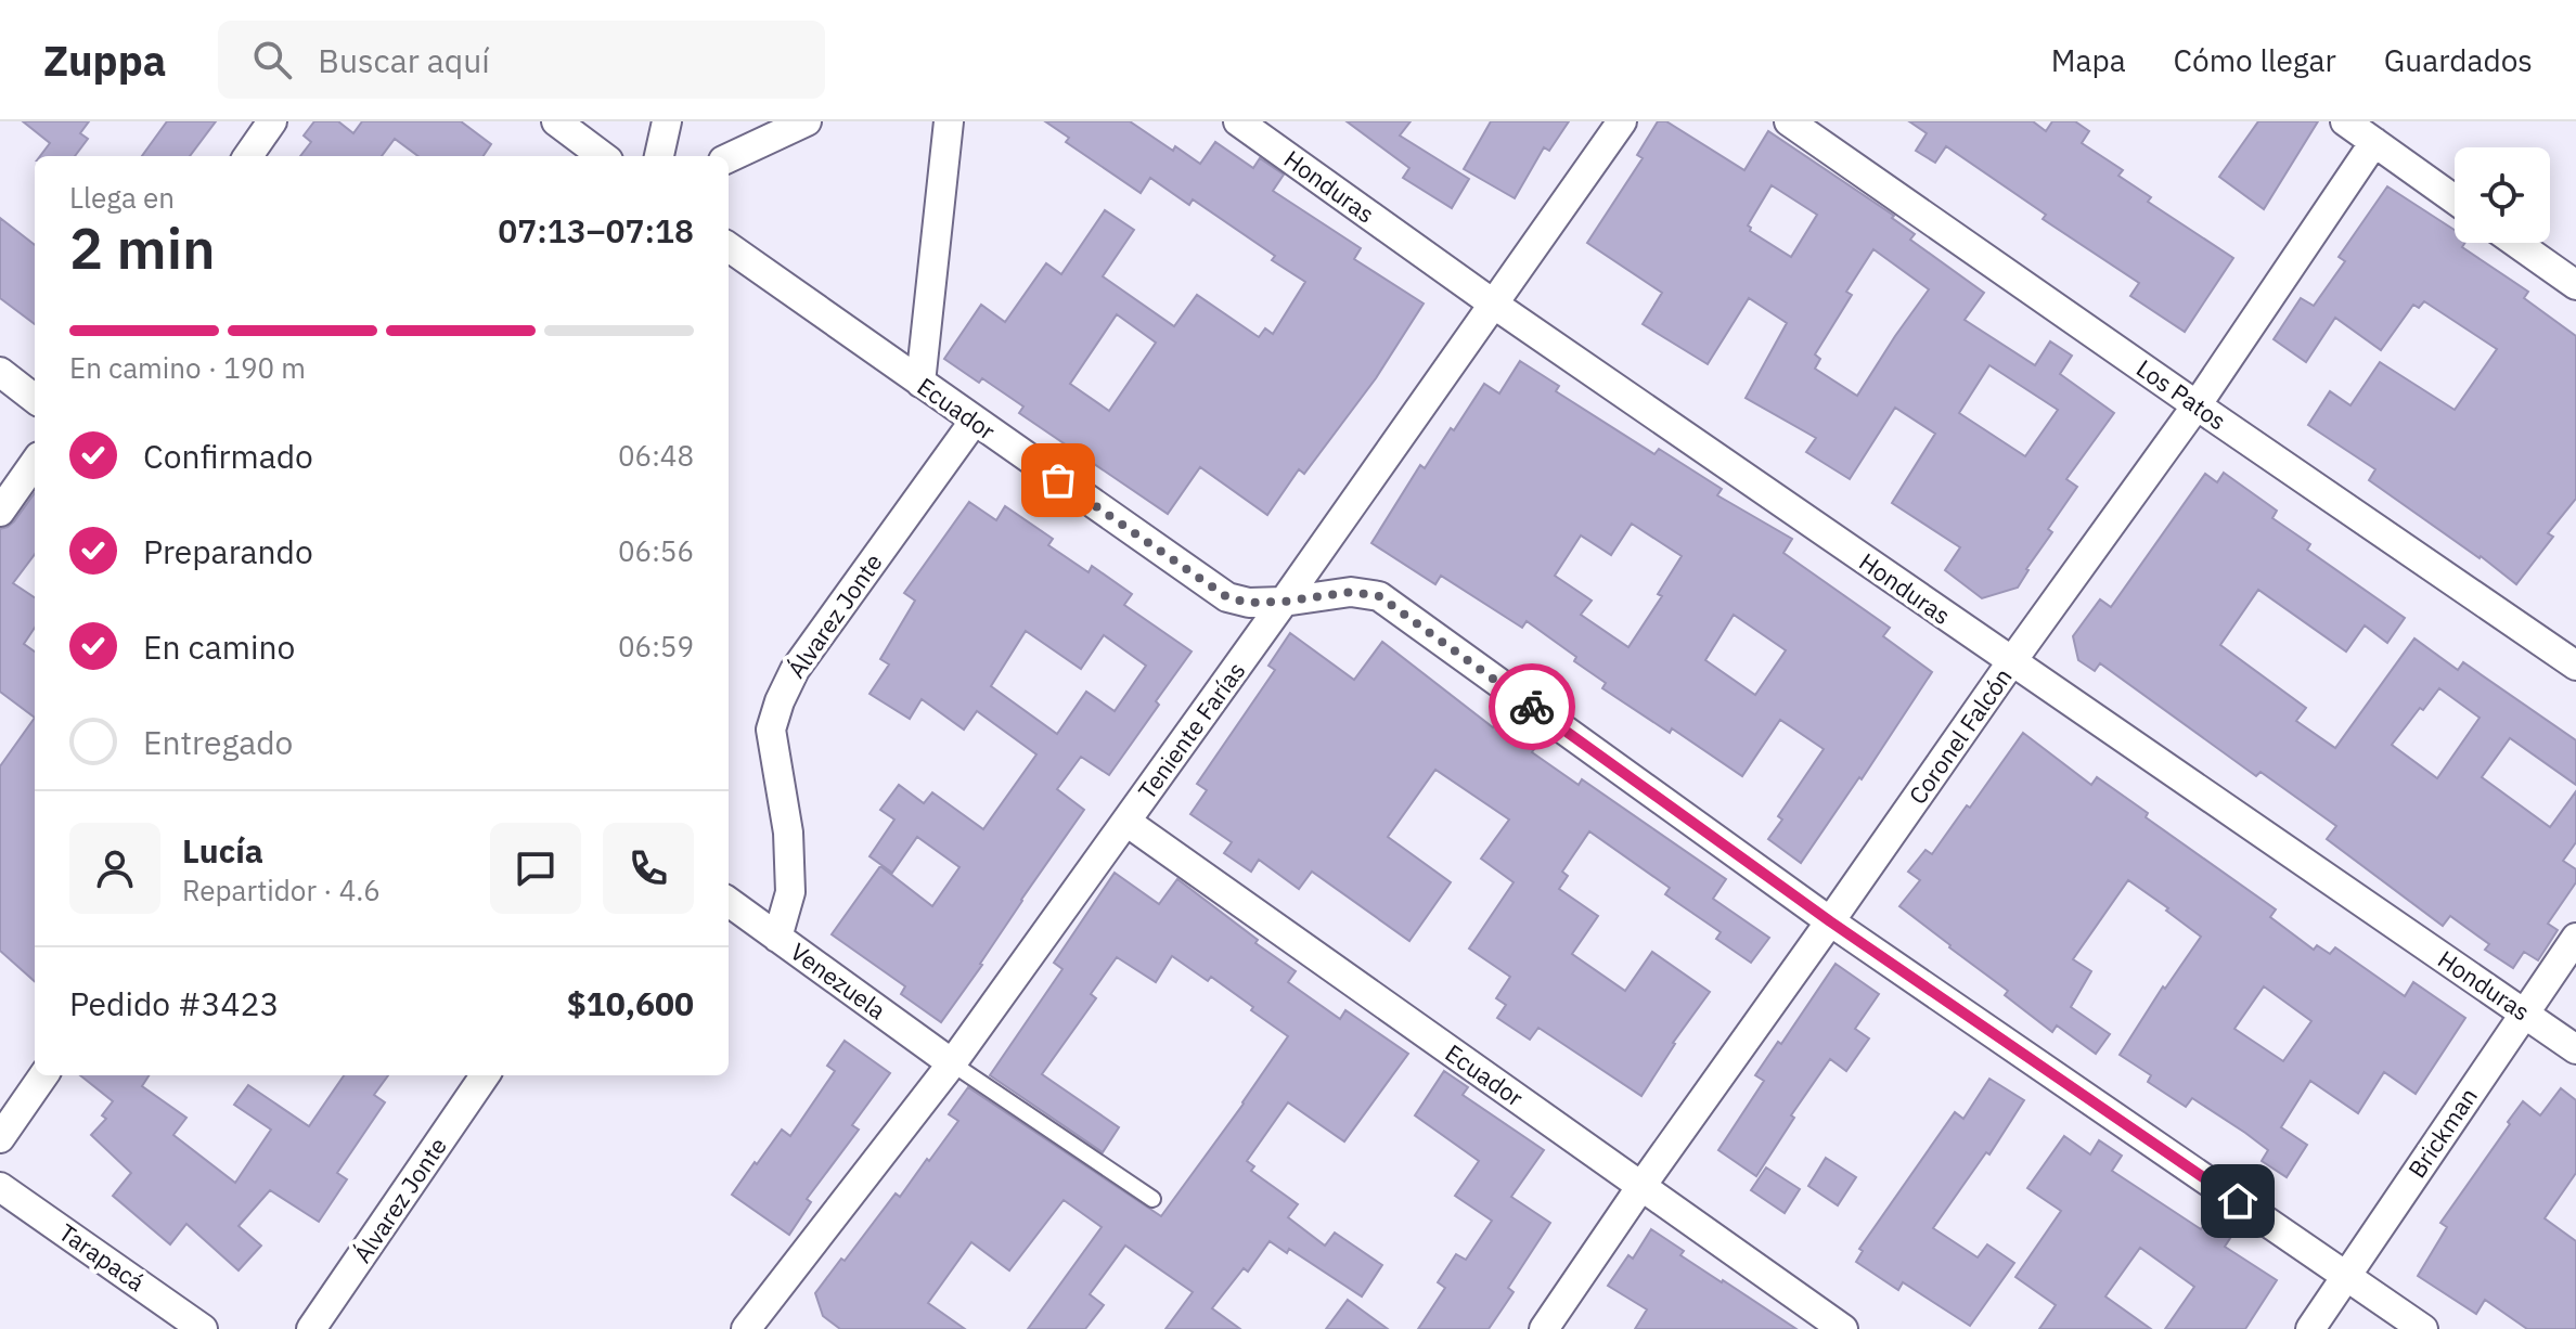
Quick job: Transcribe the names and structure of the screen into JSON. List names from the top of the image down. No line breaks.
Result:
{"streets":{"street":["Honduras","Los Patos","Ecuador","Álvarez Jonte","Teniente Farías","Coronel Falcón","Venezuela","Brickman","Tarapacá"]},"crossings":[["Honduras","Teniente Farías"],["Honduras","Coronel Falcón"],["Honduras","Brickman"],["Los Patos","Coronel Falcón"],["Ecuador","Álvarez Jonte"],["Ecuador","Teniente Farías"],["Ecuador","Coronel Falcón"],["Ecuador","Brickman"],["Álvarez Jonte","Venezuela"],["Teniente Farías","Venezuela"]],"page":{"header":"Zuppa","search":"Buscar aquí","nav":["Mapa","Cómo llegar","Guardados"],"heading":["2 min","Llega en","07:13–07:18"],"panel":["Lucía","Repartidor · 4.6","Pedido #3423","$10,600"],"bar":"En camino · 190 m","list":[["Confirmado","06:48"],["Preparando","06:56"],["En camino","06:59"],"Entregado"]}}
